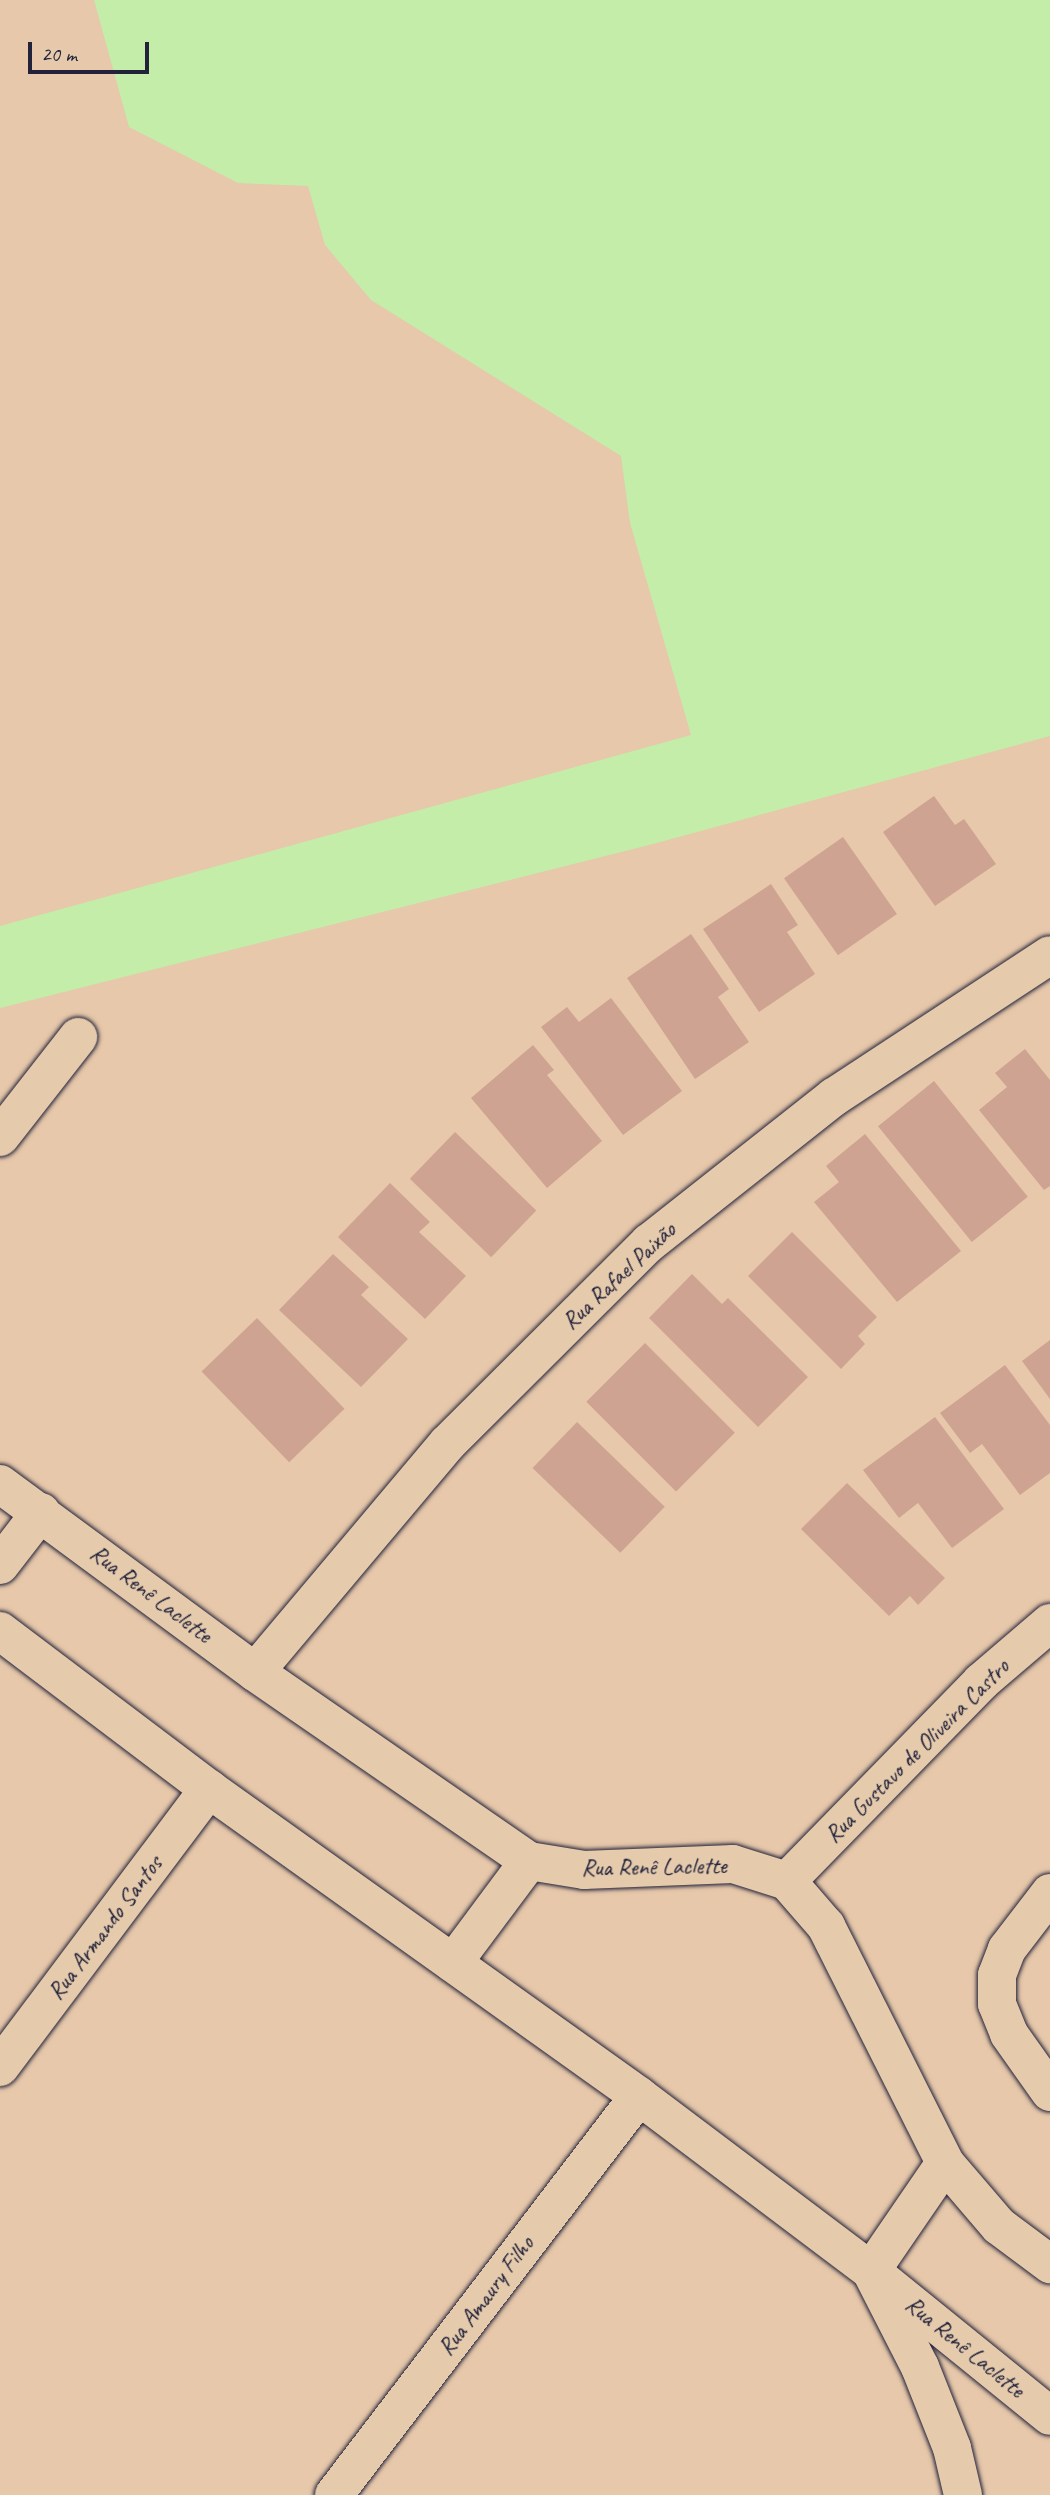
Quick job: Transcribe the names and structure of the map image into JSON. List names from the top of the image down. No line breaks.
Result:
{"streets":{"street":["Rua Rafael Paixão","Rua Renê Laclette","Rua Gustavo de Oliveira Castro","Rua Armando Santos","Rua Amaury Filho"]},"crossings":[["Rua Rafael Paixão","Rua Renê Laclette"],["Rua Renê Laclette","Rua Gustavo de Oliveira Castro"],["Rua Renê Laclette","Rua Armando Santos"],["Rua Renê Laclette","Rua Amaury Filho"]],"scale_bar":"20 m"}
